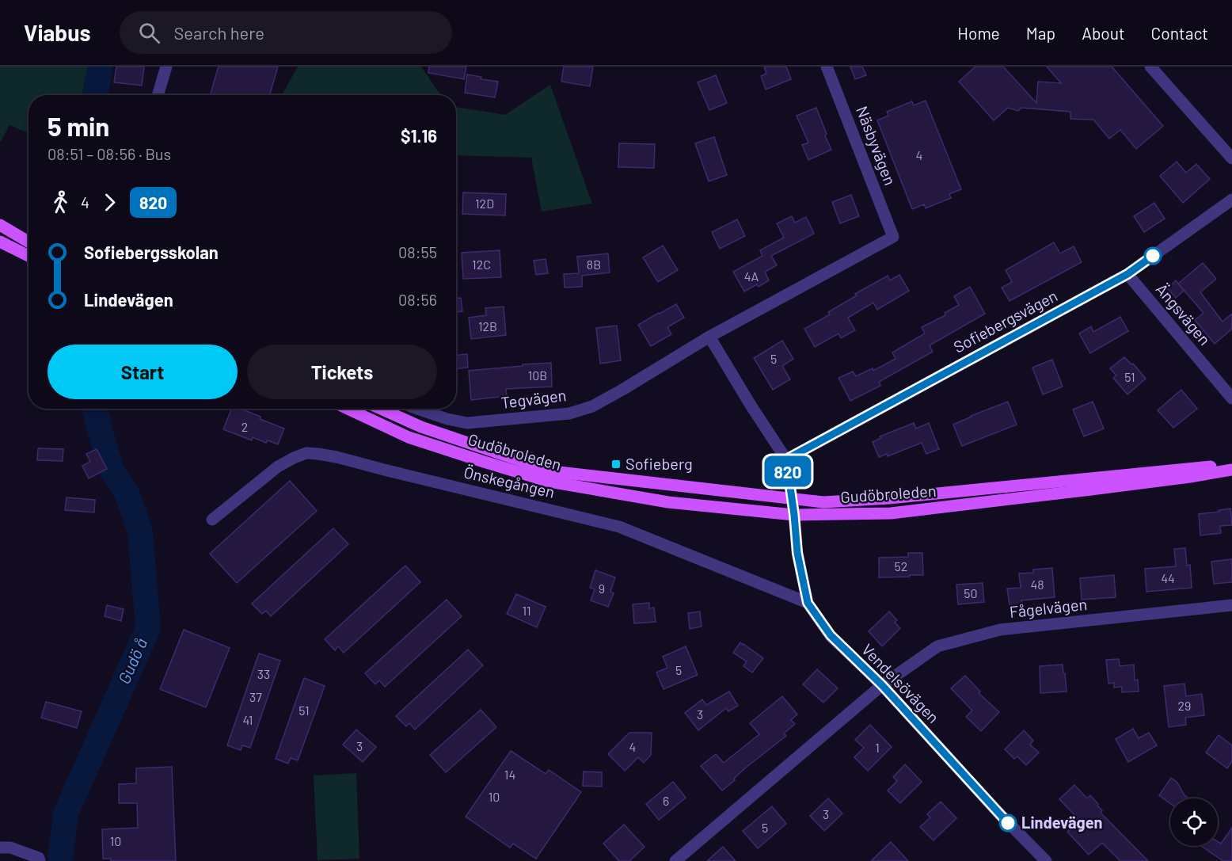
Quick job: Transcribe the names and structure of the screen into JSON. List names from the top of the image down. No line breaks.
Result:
{"streets":{"main road":["Gudöbroleden"],"street":["Näsbyvägen","Ängsvägen","Sofiebergsvägen","Tegvägen","Önskegången","Fågelvägen","Vendelsövägen"]},"crossings":[["Näsbyvägen","Tegvägen"],["Ängsvägen","Sofiebergsvägen"],["Gudöbroleden","Vendelsövägen"],["Önskegången","Vendelsövägen"],["Fågelvägen","Vendelsövägen"]],"water":["Gudö å"],"places":{"transit":["Sofieberg"],"other":["Lindevägen"]},"lines":["bus line 820"],"house_numbers":["4","12D","12C","8B","4A","12B","5","10B","51","2","52","44","48","9","50","11","5","33","37","29","51","3","41","3","4","1","14","10","6","3","5","10"],"page":{"header":"Viabus","search":"Search here","nav":["Home","Map","About","Contact"],"on_map":"820","heading":["5 min","08:51 – 08:56 · Bus","$1.16"],"legs":["4","820"],"list":[{"name":"Sofiebergsskolan","value":"08:55"},{"name":"Lindevägen","value":"08:56"}],"buttons":["Start","Tickets"]}}
